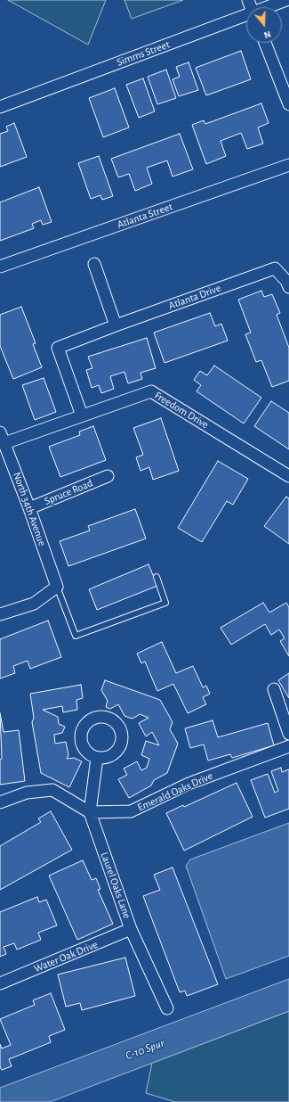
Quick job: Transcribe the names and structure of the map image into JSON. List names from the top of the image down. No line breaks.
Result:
{"streets":{"street":["Simms Street","Atlanta Street","Atlanta Drive","Freedom Drive","Spruce Road","North 34th Avenue","Emerald Oaks Drive","Laurel Oaks Lane","Water Oak Drive"]},"crossings":[["Atlanta Drive","Freedom Drive"],["Freedom Drive","North 34th Avenue"],["Spruce Road","North 34th Avenue"],["Emerald Oaks Drive","Laurel Oaks Lane"],["Laurel Oaks Lane","Water Oak Drive"]],"water":["C-10 Spur"],"north":"bottom"}
